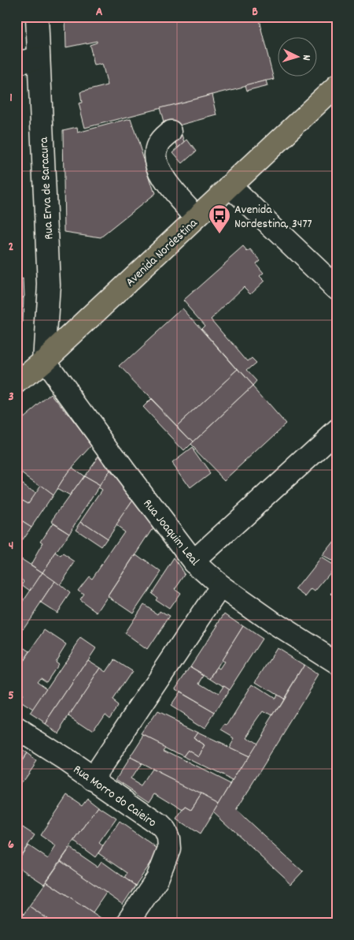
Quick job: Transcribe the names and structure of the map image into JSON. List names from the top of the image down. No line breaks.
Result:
{"streets":{"main road":["Avenida Nordestina"],"street":["Rua Erva de Saracura","Rua Joaquim Leal","Rua Morro do Caieiro"]},"crossings":[["Rua Erva de Saracura","Avenida Nordestina"],["Rua Erva de Saracura","Rua Joaquim Leal"],["Avenida Nordestina","Rua Joaquim Leal"]],"places":{"bus stop":["Avenida Nordestina, 3477"]},"north":"right","grid":{"columns":["A","B"],"rows":["1","2","3","4","5","6"]}}
